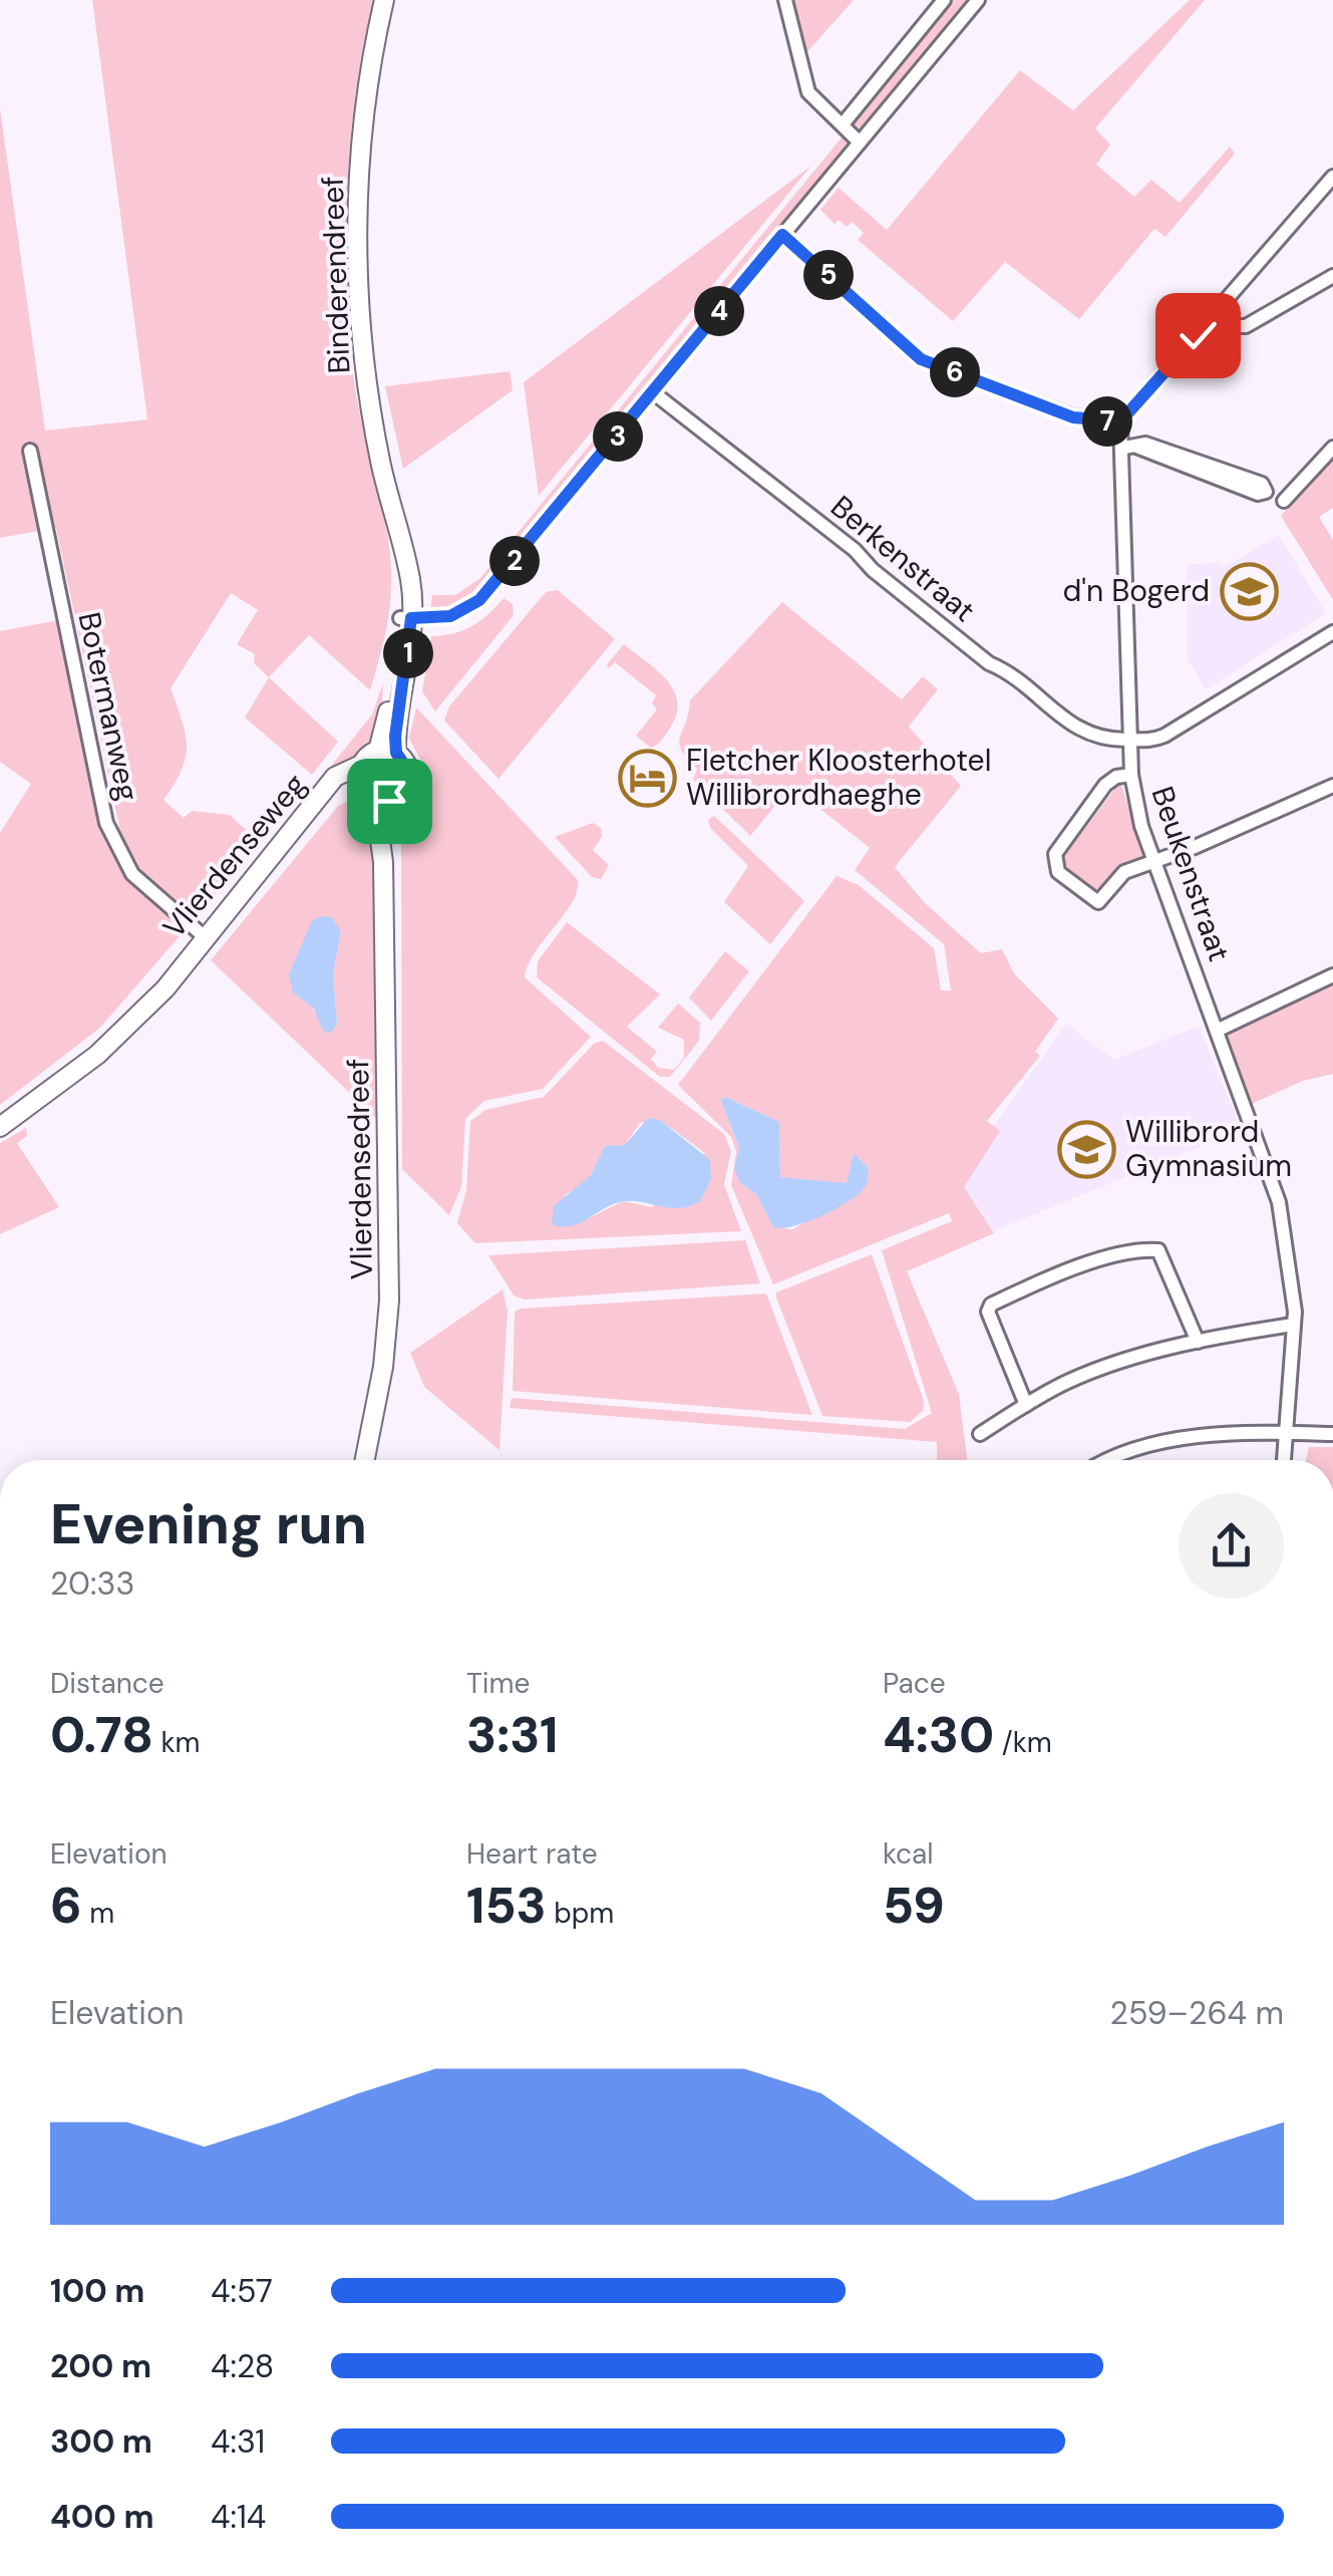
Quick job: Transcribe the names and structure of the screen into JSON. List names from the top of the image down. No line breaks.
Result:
{"streets":{"main road":["Binderendreef","Vlierdenseweg","Vlierdensedreef"],"street":["Berkenstraat","Botermanweg","Beukenstraat"]},"crossings":[["Berkenstraat","Beukenstraat"],["Botermanweg","Vlierdenseweg"]],"places":{"school or university":["d'n Bogerd","Willibrord Gymnasium"],"hotel":["Fletcher Kloosterhotel Willibrordhaeghe"]},"page":{"pins":["5","4","6","7","3","2","1"],"heading":["Evening run","20:33"],"stats":[["Distance","0.78 km"],["Time","3:31"],["Pace","4:30 /km"],["Elevation","6 m"],["Heart rate","153 bpm"],["kcal","59"]],"chart":["Elevation","259–264 m"],"list":[{"name":"100 m","note":"4:57"},{"name":"200 m","note":"4:28"},{"name":"300 m","note":"4:31"},{"name":"400 m","note":"4:14"}]}}
